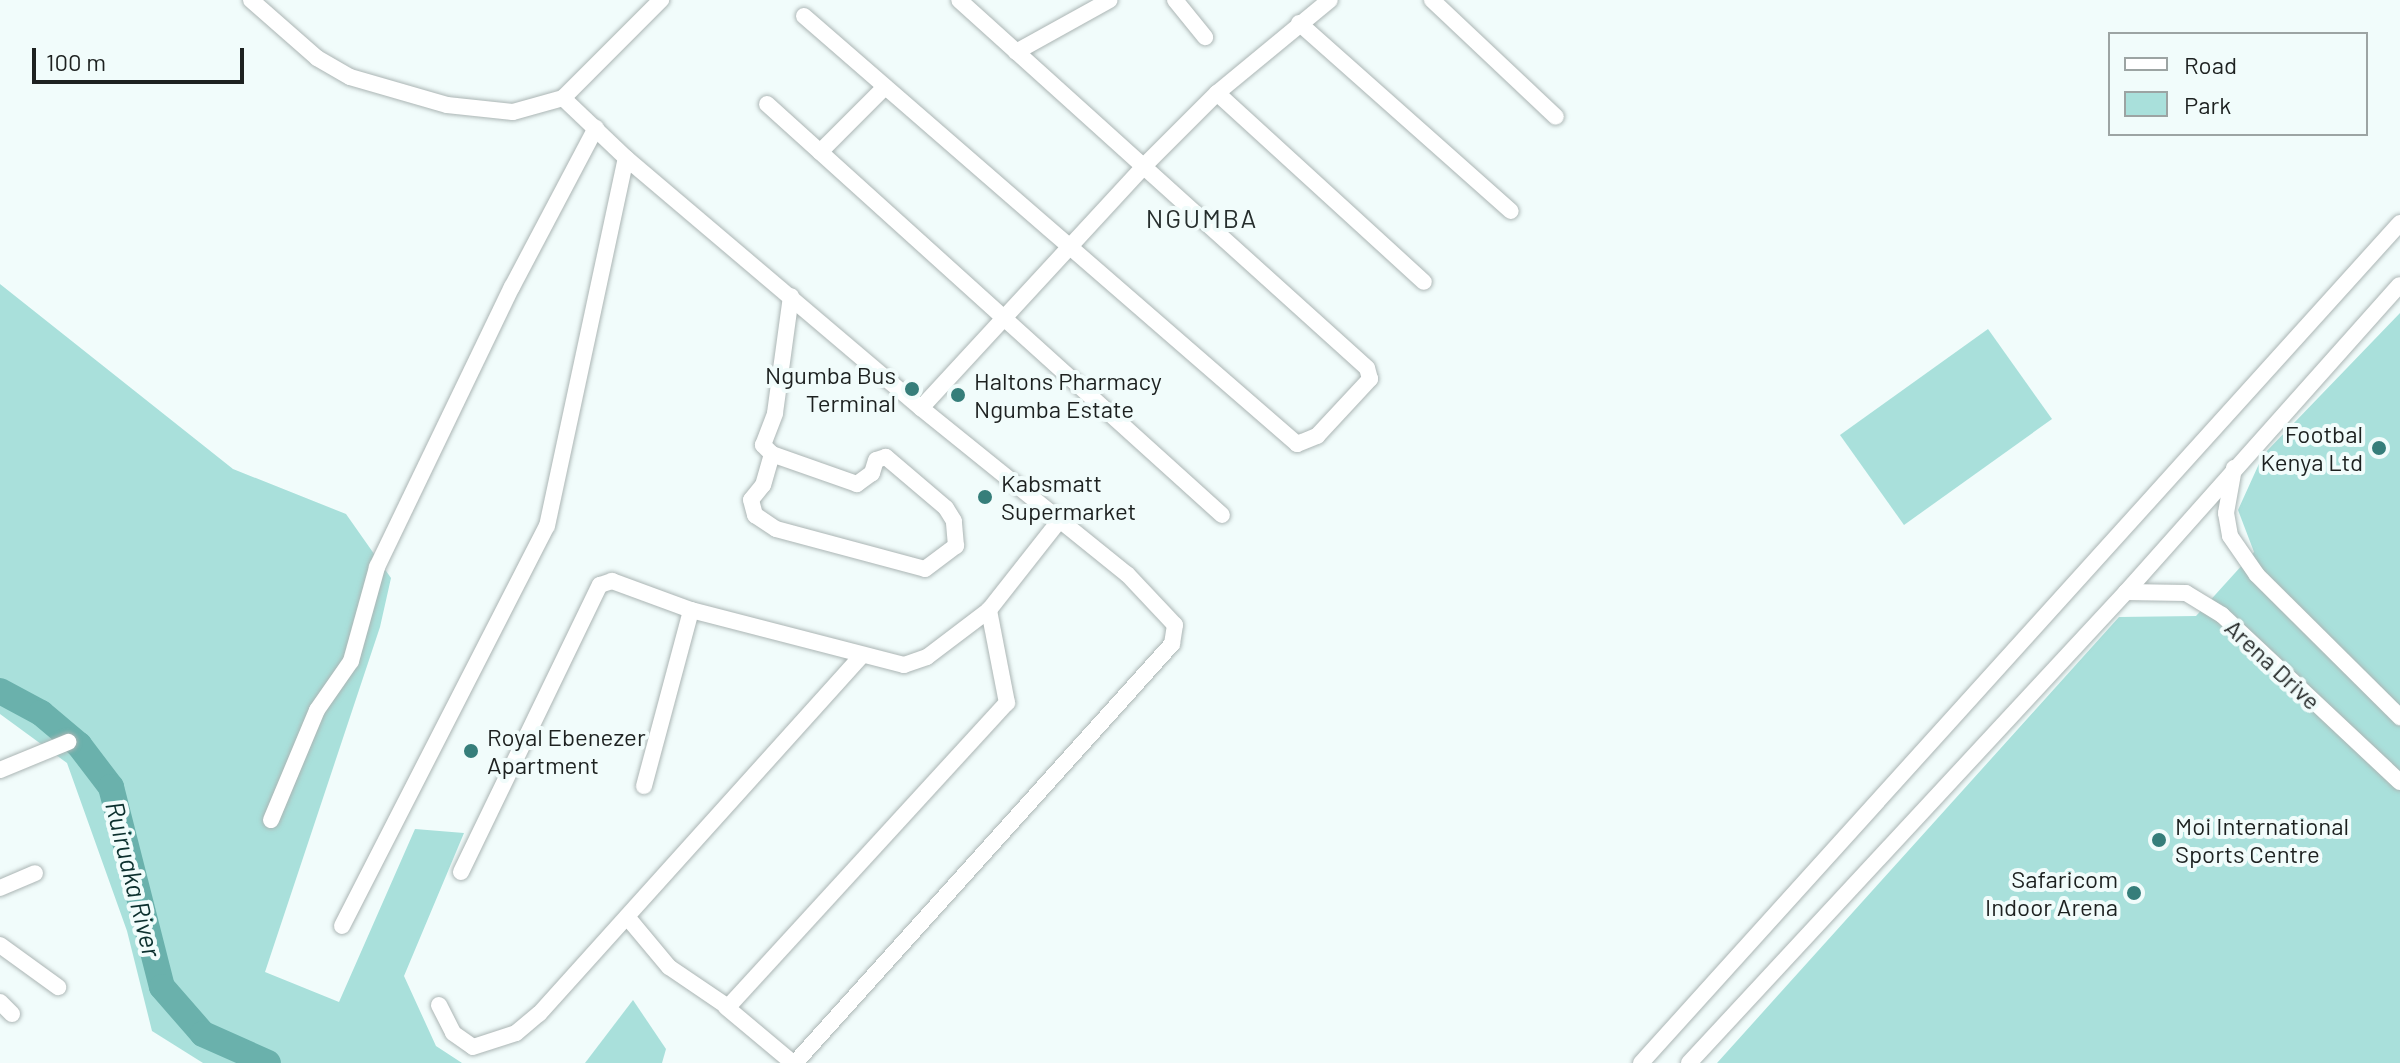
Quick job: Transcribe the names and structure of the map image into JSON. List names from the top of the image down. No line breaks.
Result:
{"streets":{"street":["Arena Drive"]},"districts":["NGUMBA"],"water":["Ruiruaka River"],"places":["Ngumba Bus Terminal","Haltons Pharmacy Ngumba Estate","Footbal Kenya Ltd","Kabsmatt Supermarket","Royal Ebenezer Apartment","Moi International Sports Centre","Safaricom Indoor Arena"],"legend":["Road","Park"],"scale_bar":"100 m"}
